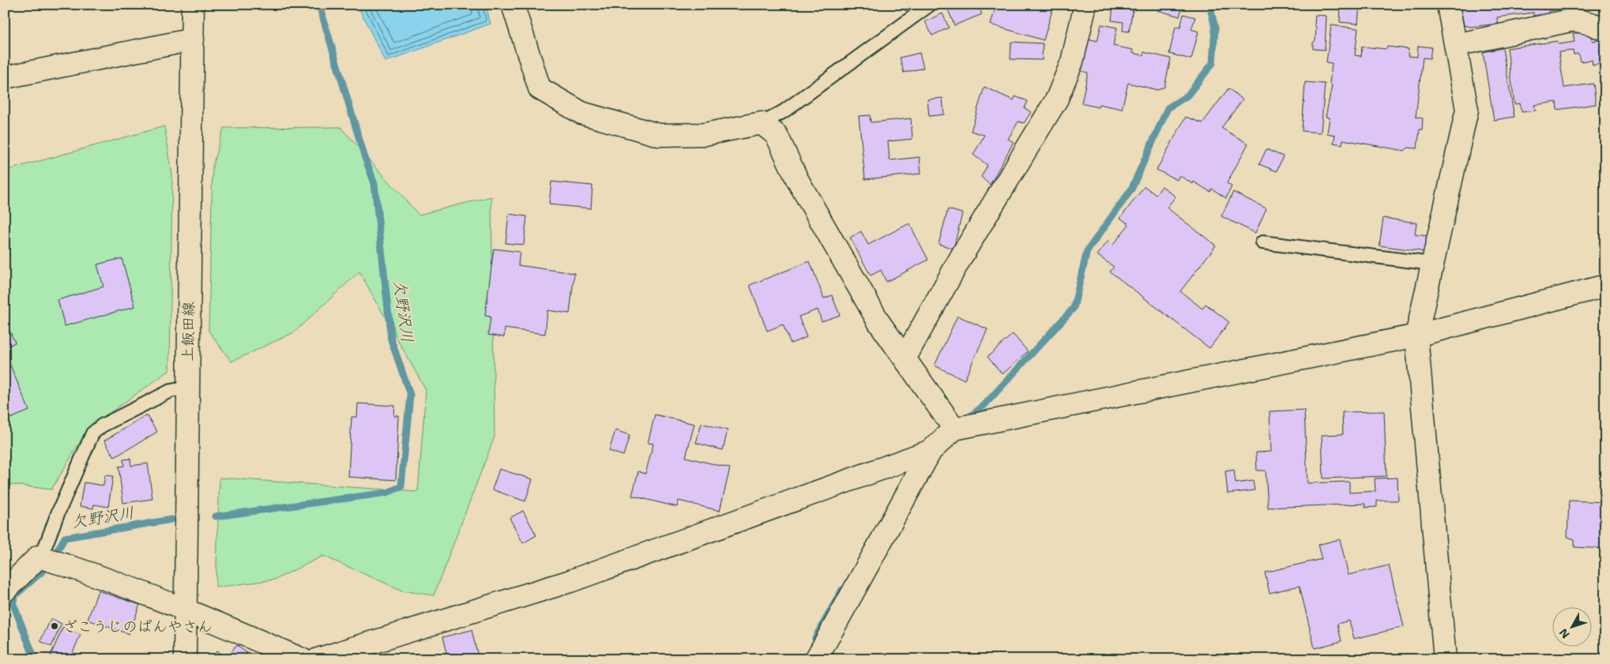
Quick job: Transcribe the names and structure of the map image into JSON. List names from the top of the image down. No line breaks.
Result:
{"streets":{"street":["上飯田線"]},"water":["欠野沢川"],"places":["ざこうじのぱんやさん"],"north":"bottom left"}
